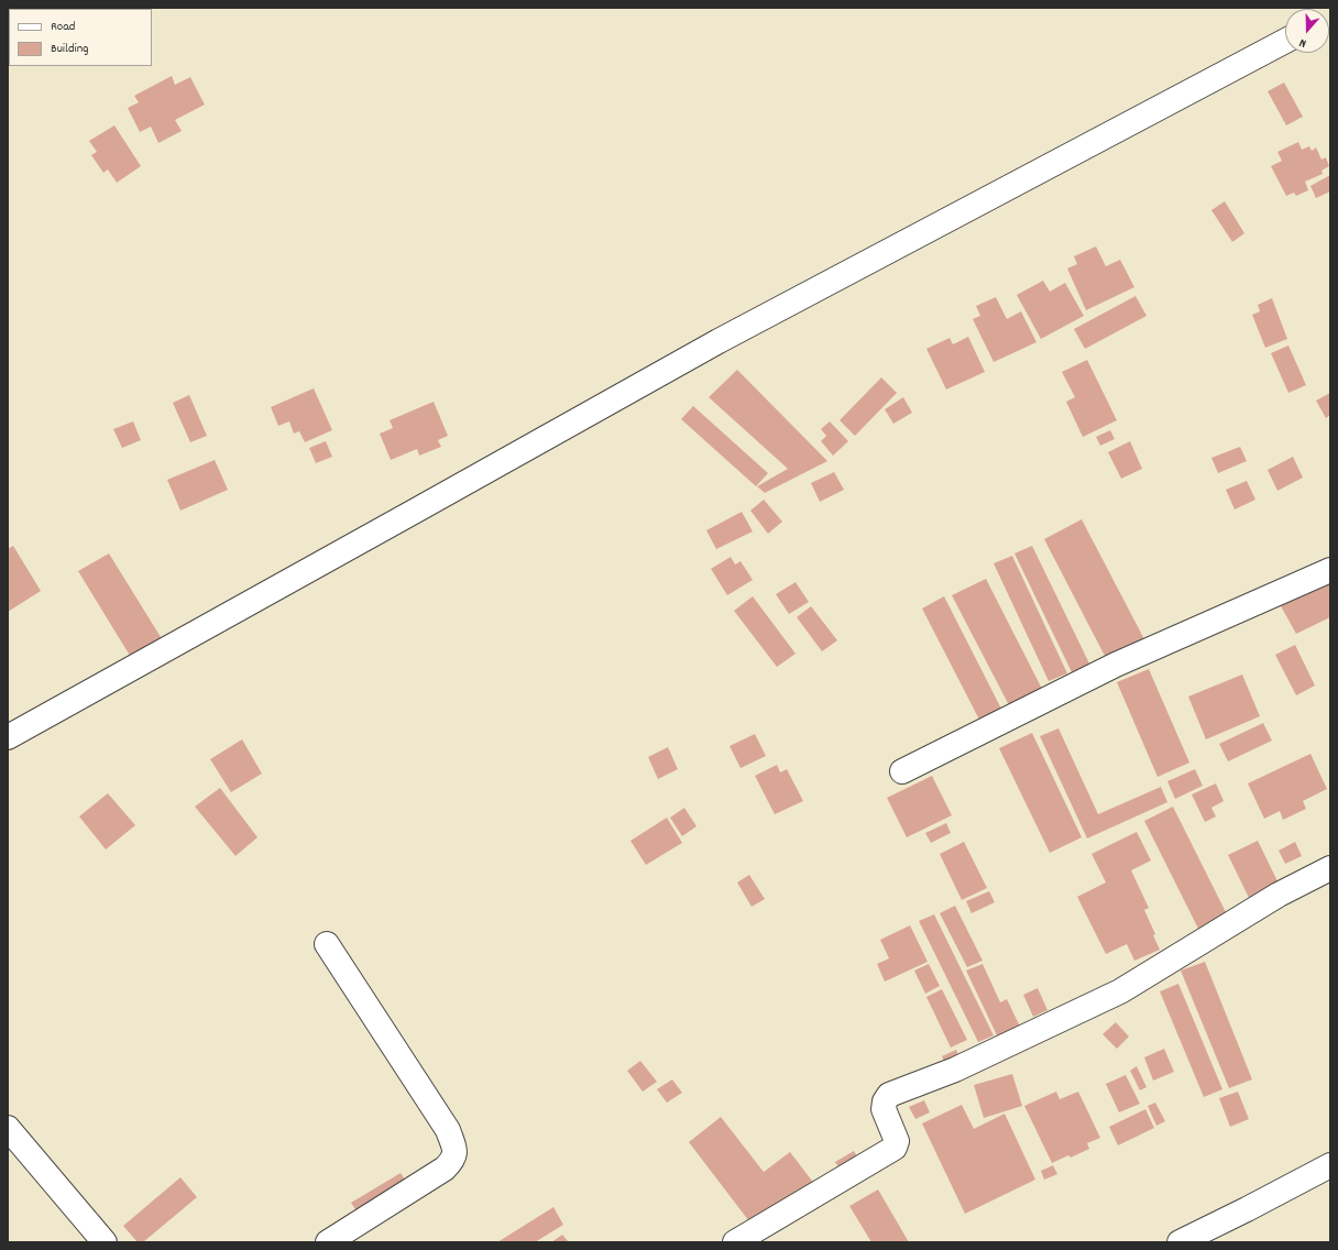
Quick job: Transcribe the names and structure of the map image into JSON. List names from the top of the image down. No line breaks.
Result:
{"legend":["Road","Building"],"north":"bottom"}
